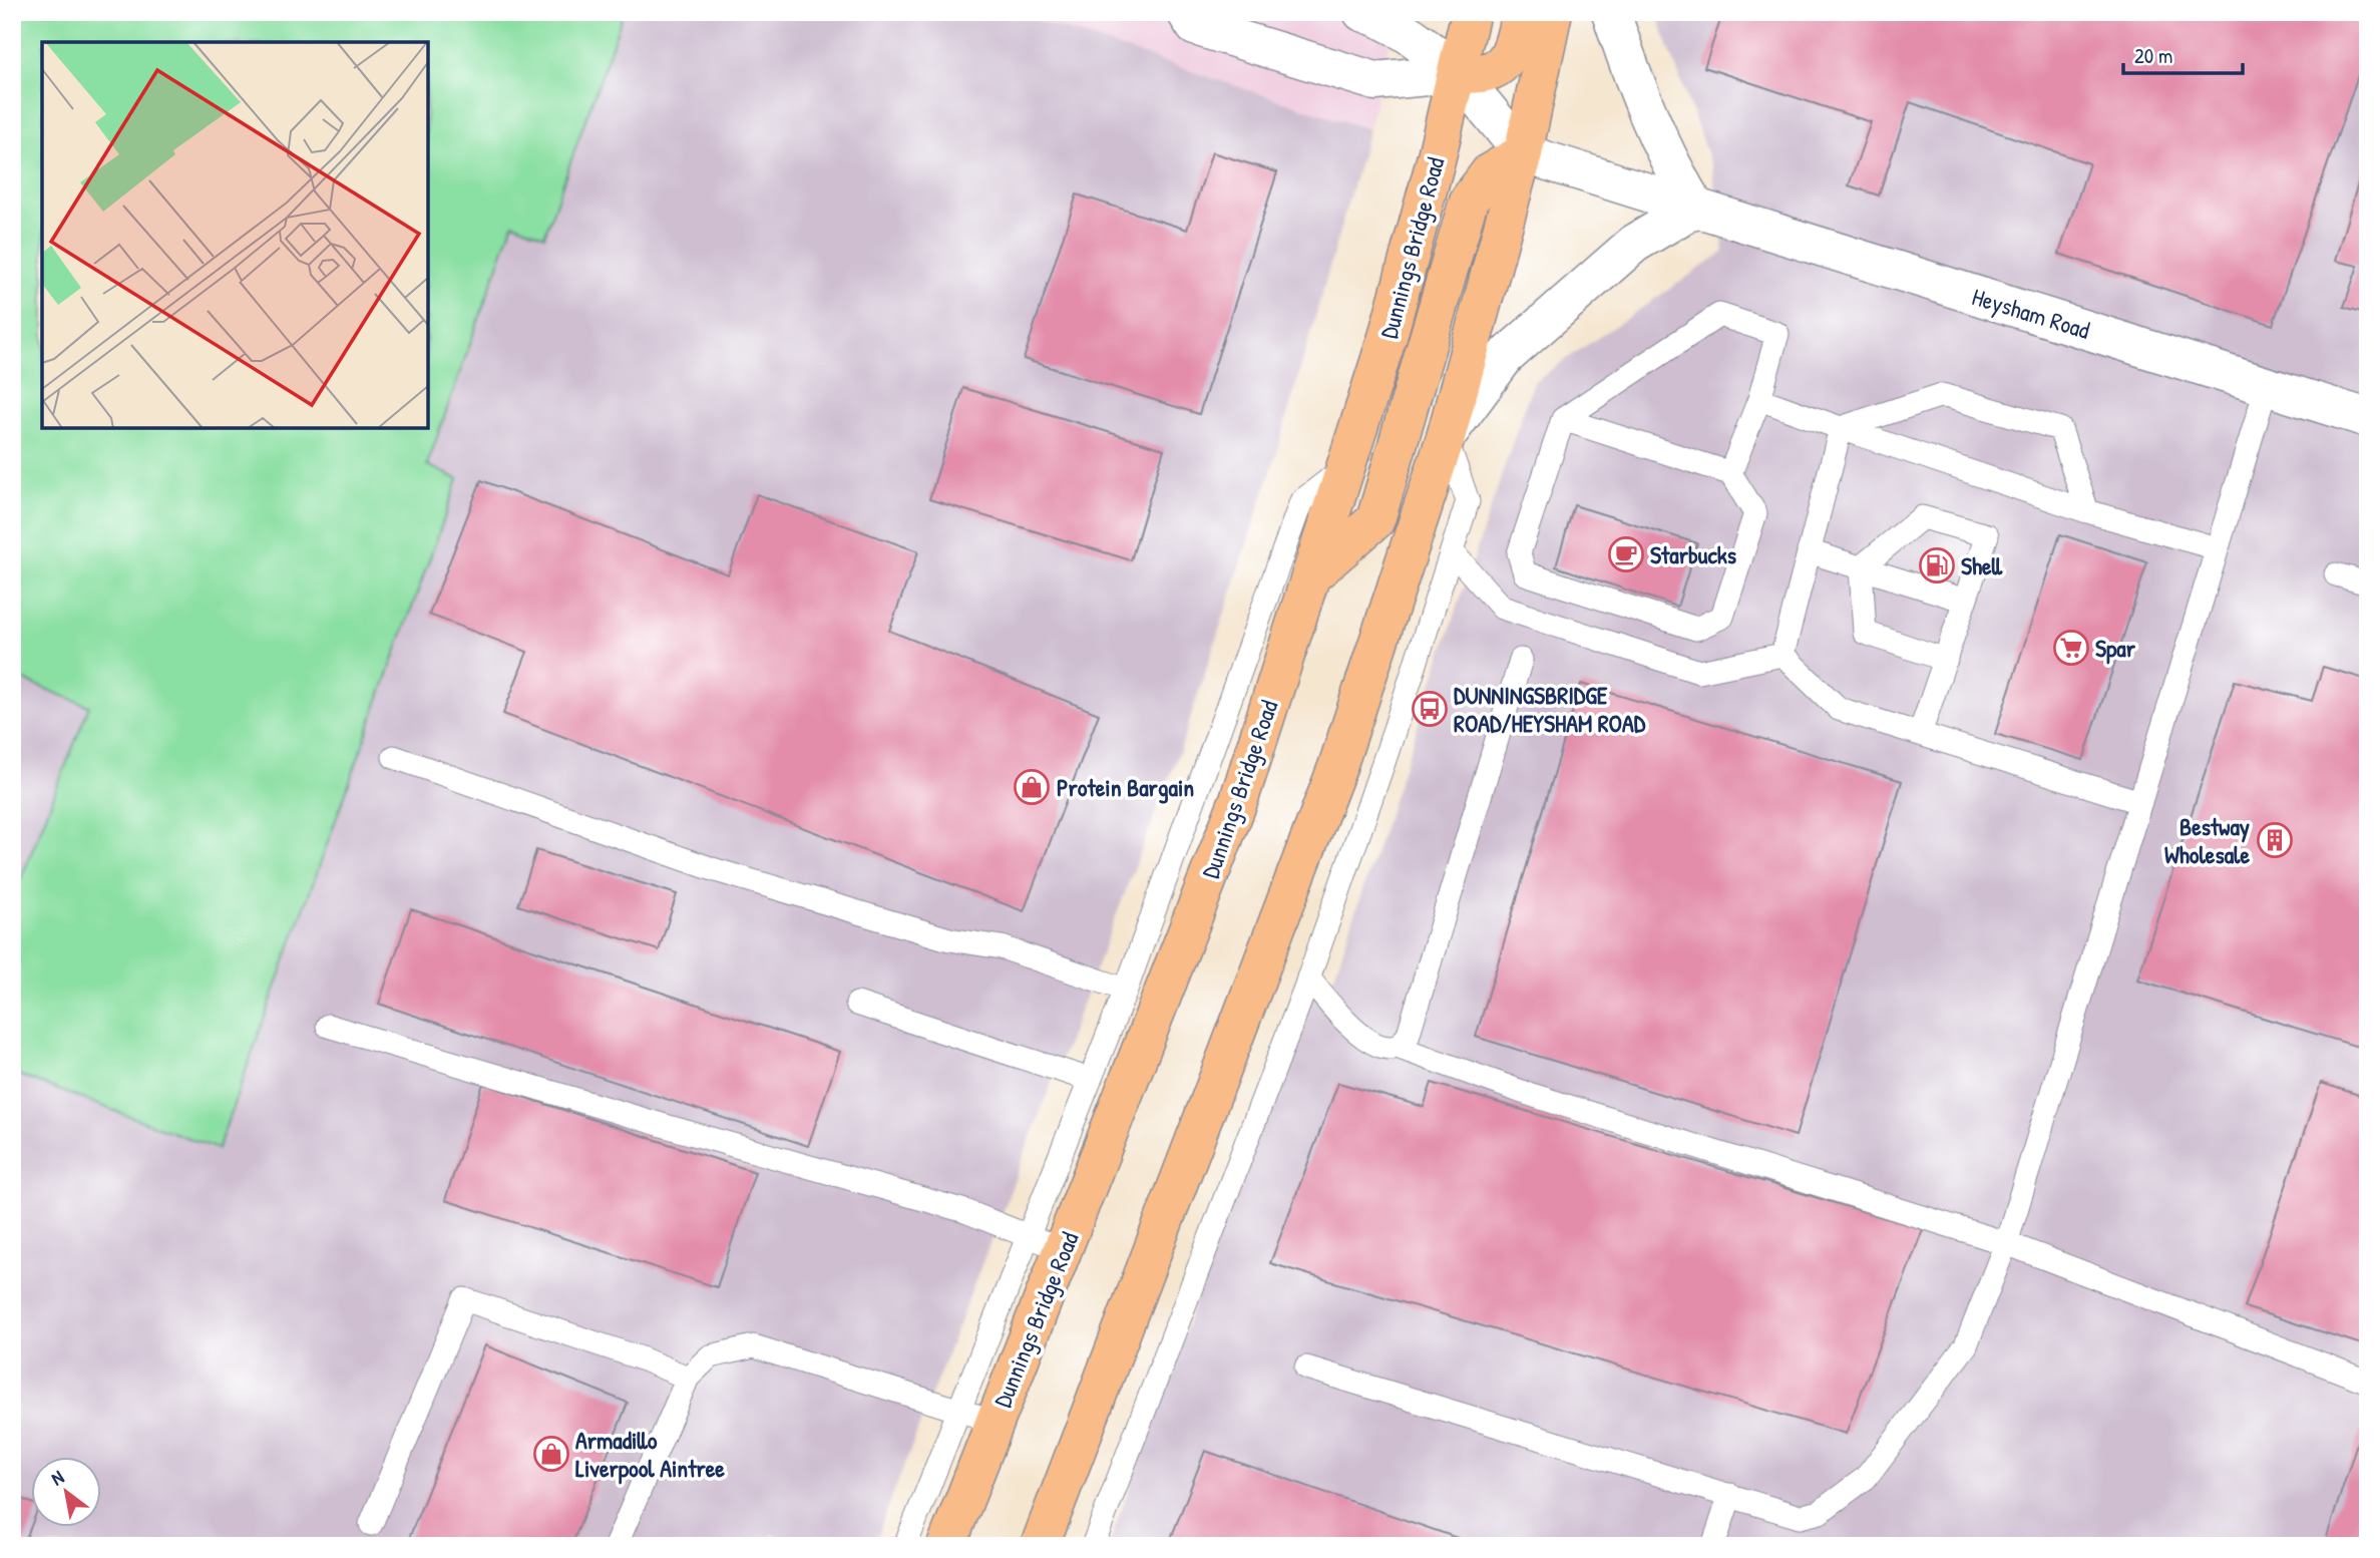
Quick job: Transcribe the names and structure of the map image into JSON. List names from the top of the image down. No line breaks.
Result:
{"streets":{"highway":["Dunnings Bridge Road"],"street":["Heysham Road"]},"places":{"cafe":["Starbucks"],"fuel station":["Shell"],"supermarket":["Spar"],"bus stop":["DUNNINGSBRIDGE ROAD/HEYSHAM ROAD"],"shop":["Protein Bargain","Armadillo Liverpool Aintree"],"building":["Bestway Wholesale"]},"scale_bar":"20 m","north":"top left"}
